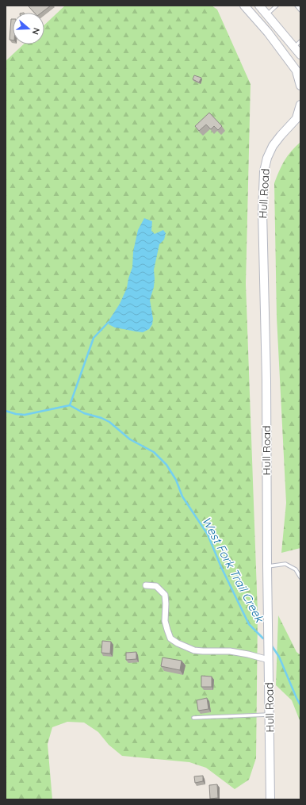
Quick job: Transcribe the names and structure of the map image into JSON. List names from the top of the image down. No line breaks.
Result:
{"streets":{"main road":["Hull Road"]},"water":["West Fork Trail Creek"],"north":"right"}
